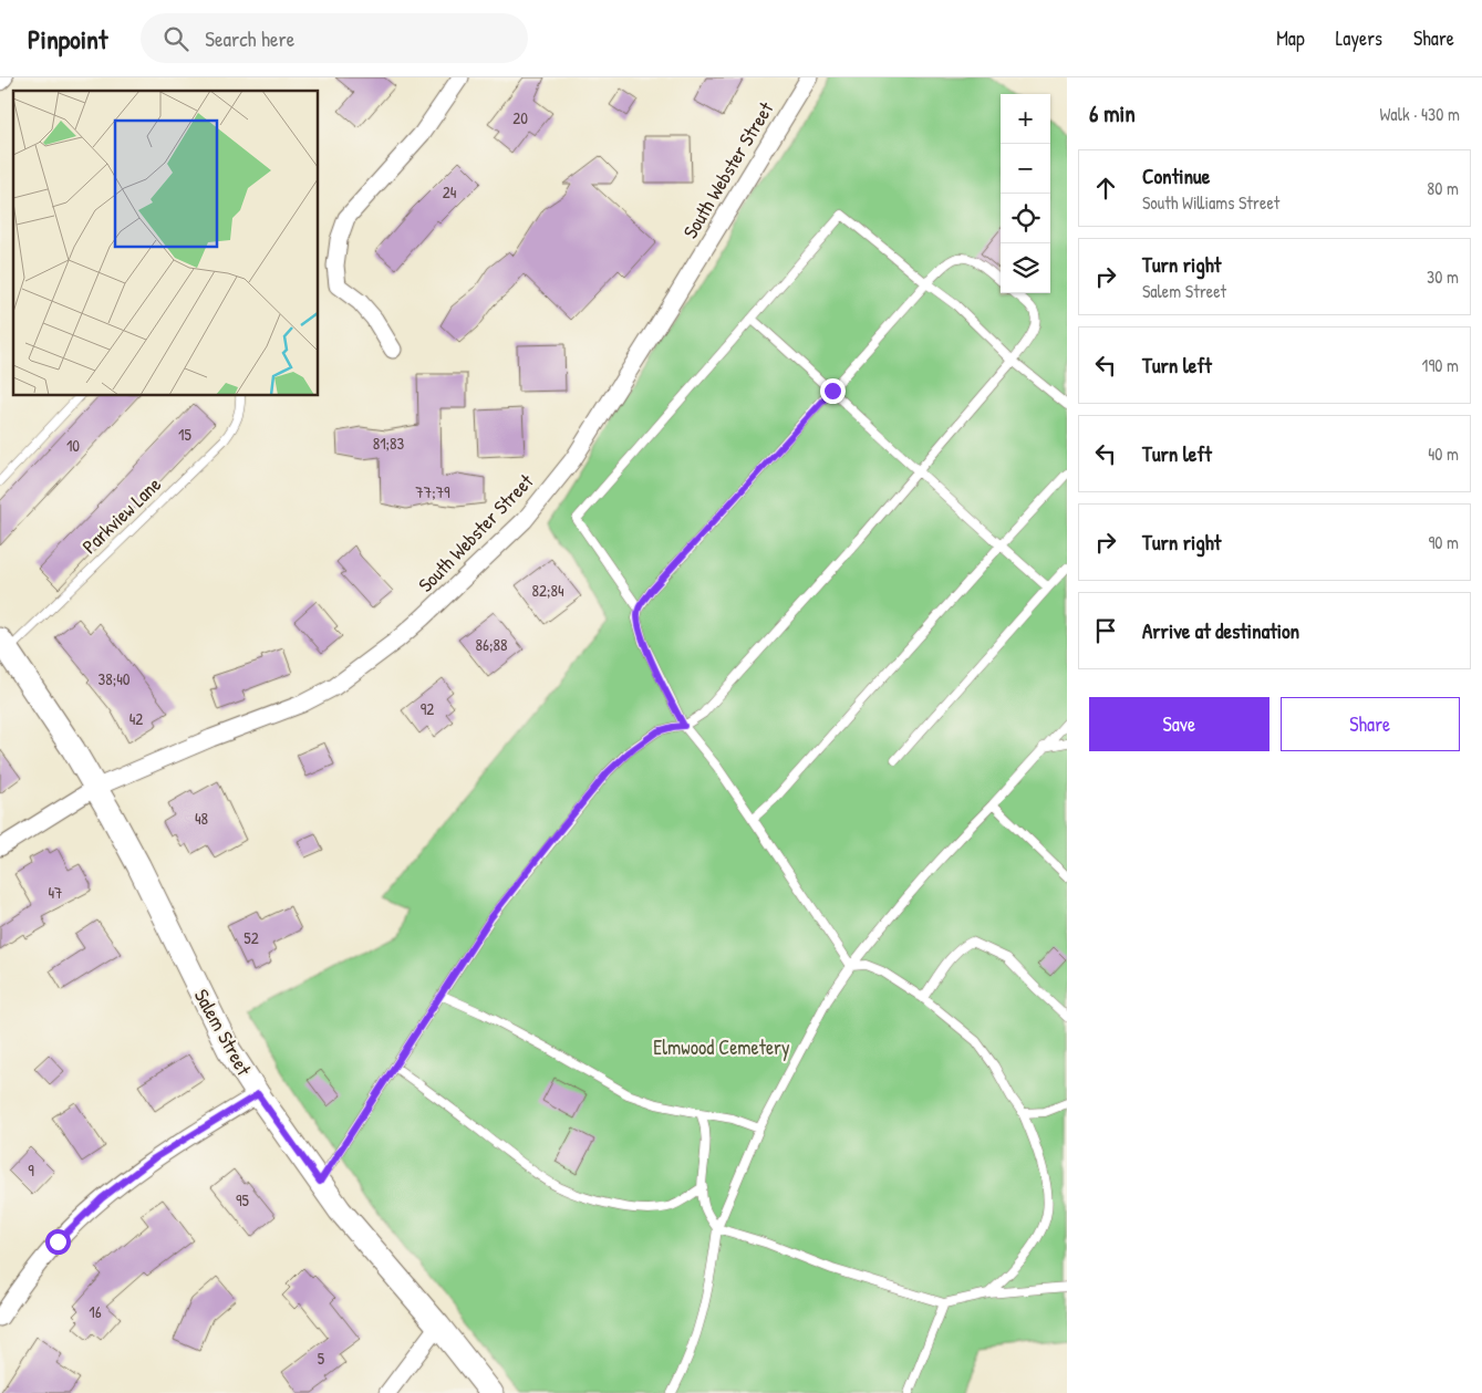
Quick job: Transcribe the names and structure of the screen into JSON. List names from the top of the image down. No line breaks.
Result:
{"streets":{"main road":["Salem Street"],"street":["South Webster Street"],"lane":["Parkview Lane"]},"crossings":[["South Webster Street","Salem Street"],["Parkview Lane","Salem Street"]],"parks":["Elmwood Cemetery"],"house_numbers":["20","24","15","81;83","10","77;79","82;84","86;88","38;40","92","42","48","47","52","9","95","16","5"],"page":{"header":"Pinpoint","search":"Search here","nav":["Map","Layers","Share"],"heading":["6 min","Walk · 430 m"],"map_buttons":["+","−"],"list":[["Continue","South Williams Street","80 m"],["Turn right","Salem Street","30 m"],["Turn left","190 m"],["Turn left","40 m"],["Turn right","90 m"],"Arrive at destination"],"buttons":["Save","Share"]}}
